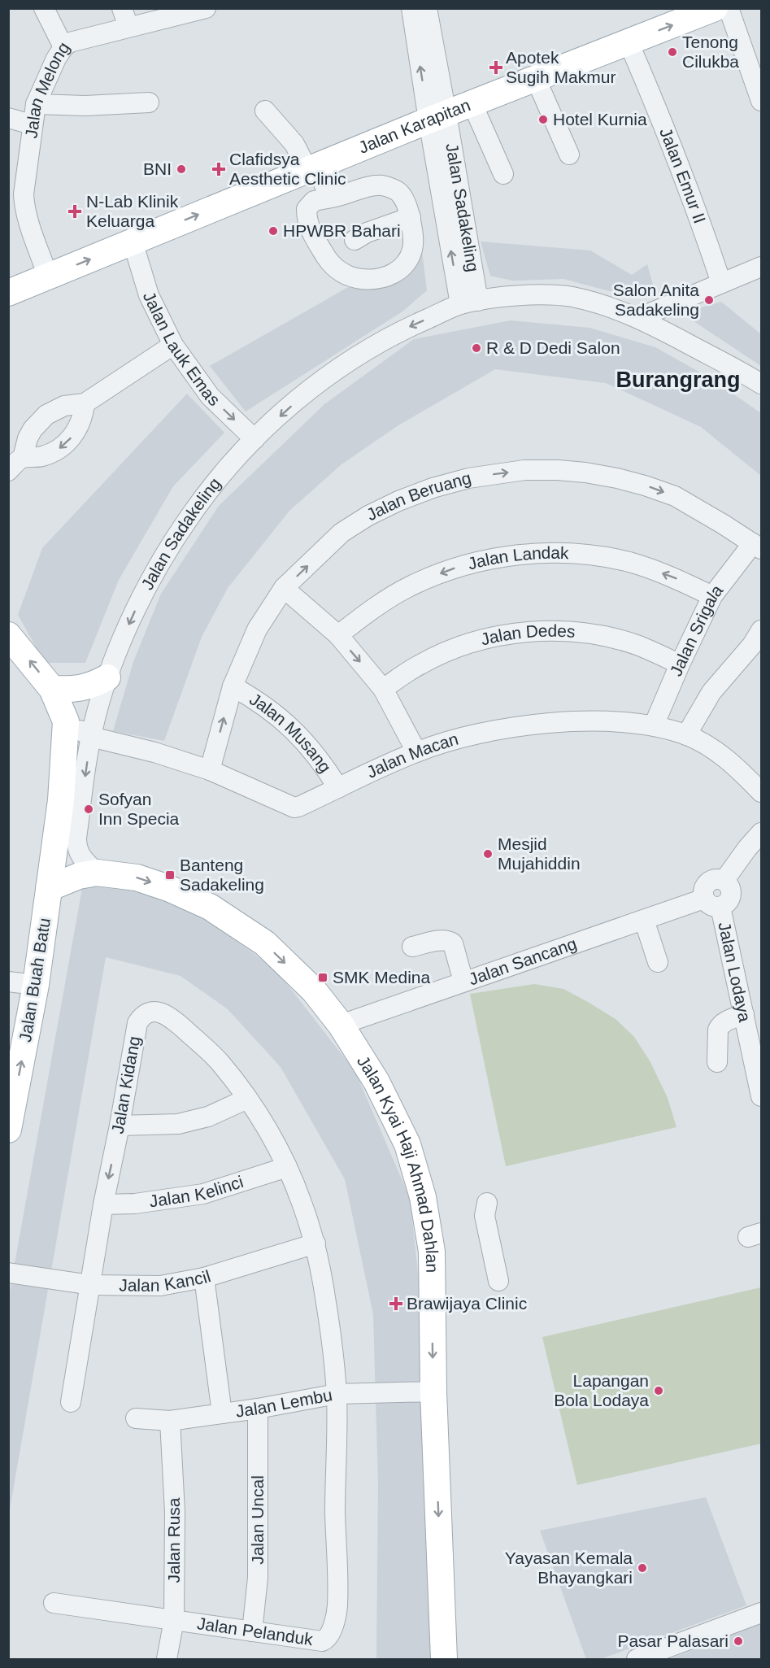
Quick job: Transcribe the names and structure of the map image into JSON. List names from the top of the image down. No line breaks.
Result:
{"streets":{"main road":["Jalan Karapitan","Jalan Buah Batu","Jalan Kyai Haji Ahmad Dahlan"],"street":["Jalan Melong","Jalan Emur II","Jalan Sadakeling","Jalan Lauk Emas","Jalan Beruang","Jalan Landak","Jalan Srigala","Jalan Dedes","Jalan Musang","Jalan Macan","Jalan Sancang","Jalan Lodaya","Jalan Kidang","Jalan Kelinci","Jalan Kancil","Jalan Lembu","Jalan Uncal","Jalan Rusa","Jalan Pelanduk"]},"crossings":[["Jalan Melong","Jalan Karapitan"],["Jalan Karapitan","Jalan Emur II"],["Jalan Karapitan","Jalan Sadakeling"],["Jalan Karapitan","Jalan Lauk Emas"],["Jalan Sadakeling","Jalan Lauk Emas"],["Jalan Sadakeling","Jalan Macan"],["Jalan Sadakeling","Jalan Kyai Haji Ahmad Dahlan"],["Jalan Beruang","Jalan Srigala"],["Jalan Beruang","Jalan Musang"],["Jalan Beruang","Jalan Macan"],["Jalan Landak","Jalan Srigala"],["Jalan Srigala","Jalan Dedes"],["Jalan Srigala","Jalan Macan"],["Jalan Musang","Jalan Macan"],["Jalan Sancang","Jalan Lodaya"],["Jalan Sancang","Jalan Kyai Haji Ahmad Dahlan"],["Jalan Buah Batu","Jalan Kyai Haji Ahmad Dahlan"],["Jalan Kidang","Jalan Kelinci"],["Jalan Kidang","Jalan Kancil"],["Jalan Kidang","Jalan Lembu"],["Jalan Kidang","Jalan Pelanduk"],["Jalan Kyai Haji Ahmad Dahlan","Jalan Lembu"],["Jalan Lembu","Jalan Uncal"],["Jalan Lembu","Jalan Rusa"],["Jalan Lembu","Jalan Pelanduk"],["Jalan Uncal","Jalan Pelanduk"],["Jalan Rusa","Jalan Pelanduk"]],"one_way":["Jalan Karapitan","Jalan Sadakeling","Jalan Lauk Emas","Jalan Beruang","Jalan Landak","Jalan Buah Batu","Jalan Kyai Haji Ahmad Dahlan"],"districts":["Burangrang"],"places":{"other":["Tenong Cilukba","Hotel Kurnia","BNI","HPWBR Bahari","Salon Anita Sadakeling","R & D Dedi Salon","Sofyan Inn Specia","Mesjid Mujahiddin","Lapangan Bola Lodaya","Yayasan Kemala Bhayangkari","Pasar Palasari"],"health":["Apotek Sugih Makmur","Clafidsya Aesthetic Clinic","N-Lab Klinik Keluarga","Brawijaya Clinic"],"transit":["Banteng Sadakeling","SMK Medina"]}}
